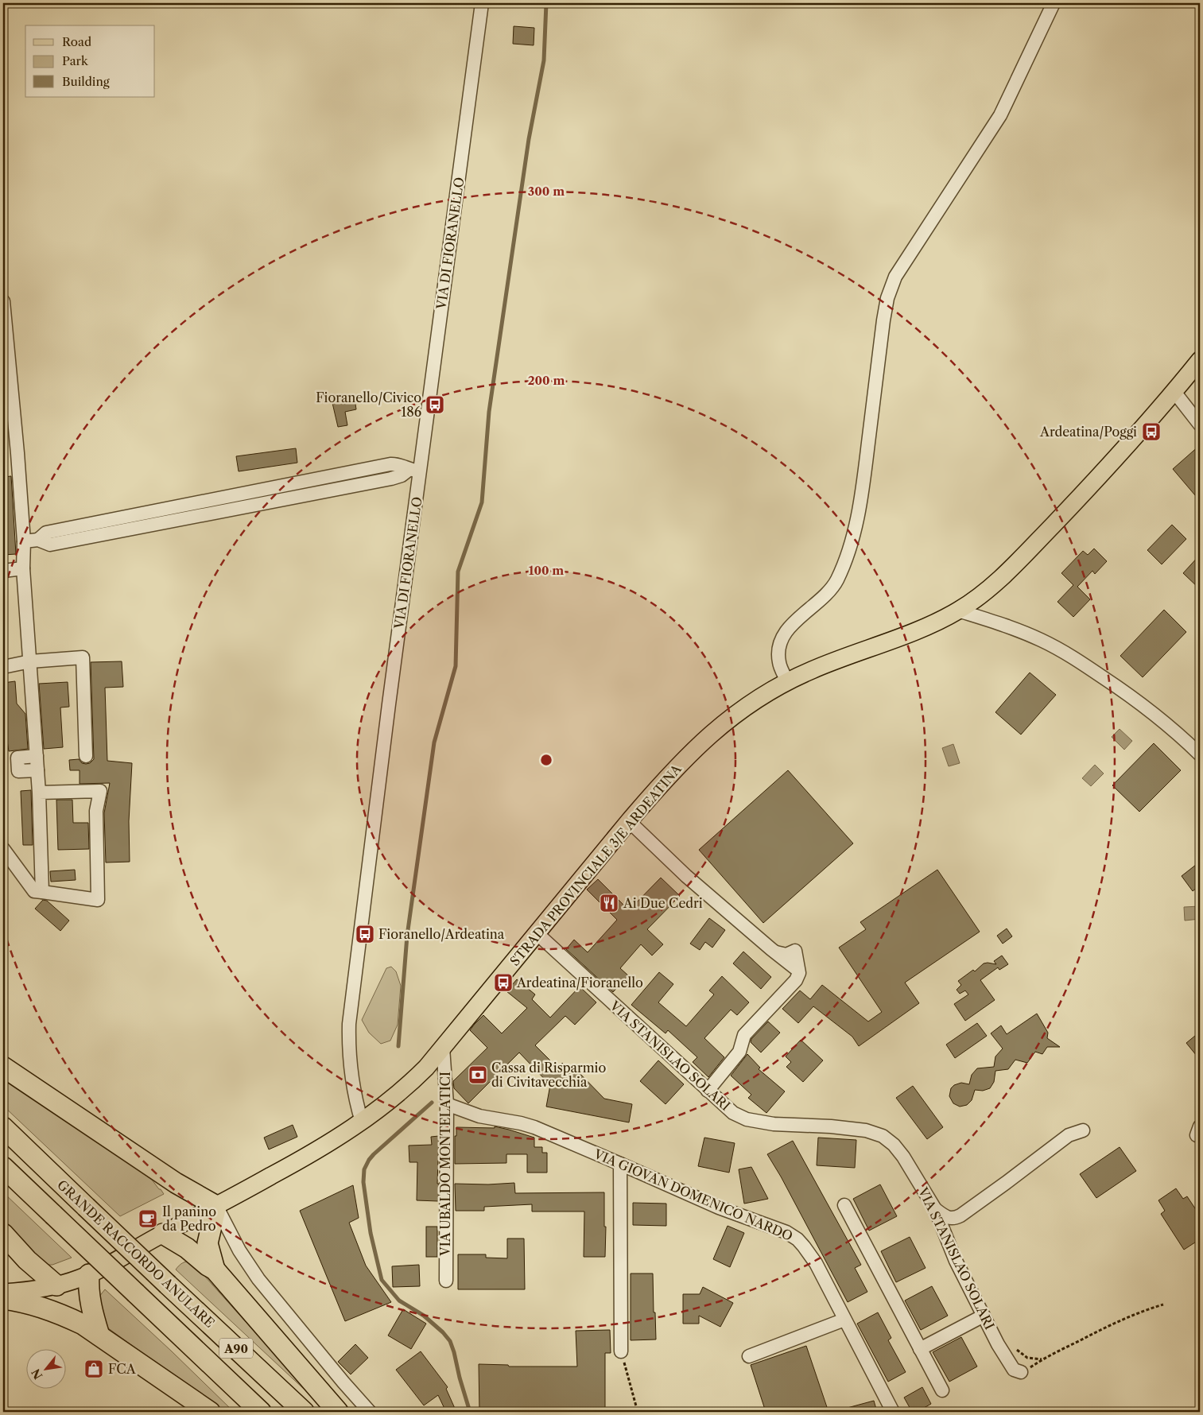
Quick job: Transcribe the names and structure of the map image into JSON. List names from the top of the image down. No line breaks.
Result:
{"streets":{"highway":["GRANDE RACCORDO ANULARE","A90"],"main road":["STRADA PROVINCIALE 3/E ARDEATINA"],"street":["VIA DI FIORANELLO","VIA STANISLAO SOLARI","VIA UBALDO MONTELATICI","VIA GIOVAN DOMENICO NARDO"]},"crossings":[["VIA DI FIORANELLO","STRADA PROVINCIALE 3/E ARDEATINA"],["STRADA PROVINCIALE 3/E ARDEATINA","VIA STANISLAO SOLARI"],["STRADA PROVINCIALE 3/E ARDEATINA","VIA UBALDO MONTELATICI"],["VIA UBALDO MONTELATICI","VIA GIOVAN DOMENICO NARDO"]],"places":{"bus stop":["Fioranello/Civico 186","Ardeatina/Poggi","Fioranello/Ardeatina","Ardeatina/Fioranello"],"restaurant":["Ai Due Cedri"],"bank":["Cassa di Risparmio di Civitavecchia"],"cafe":["Il panino da Pedro"],"shop":["FCA"]},"legend":["Road","Park","Building"],"north":"bottom left","rings":["300 m","200 m","100 m"]}
